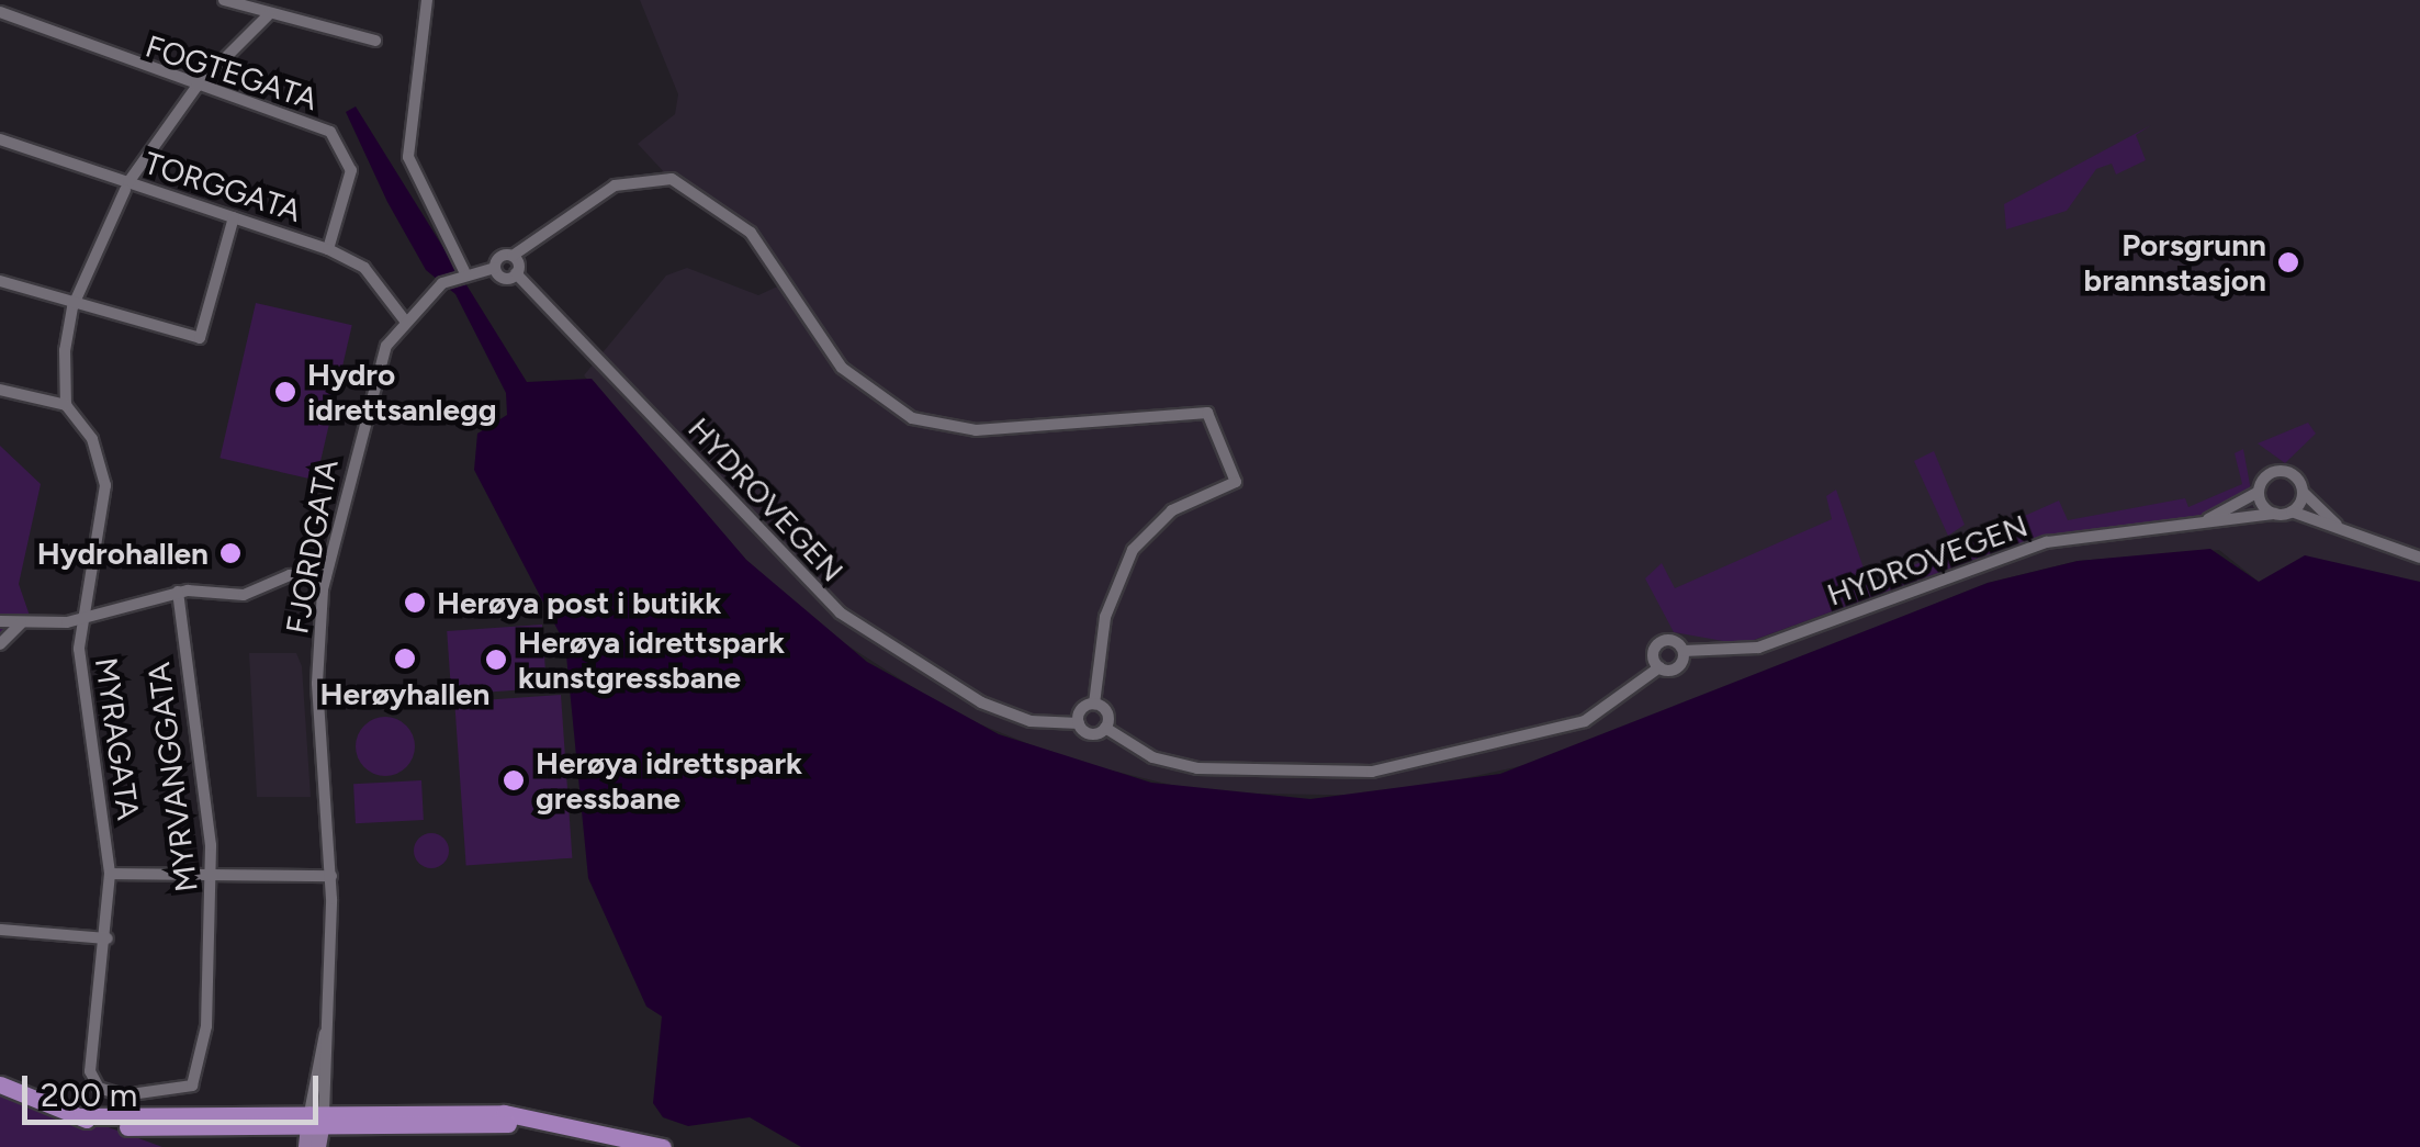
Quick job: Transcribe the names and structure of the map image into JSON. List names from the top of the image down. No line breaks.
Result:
{"streets":{"street":["FOGTEGATA","TORGGATA","HYDROVEGEN","FJORDGATA","MYRAGATA","MYRVANGGATA"]},"crossings":[["FOGTEGATA","TORGGATA"],["TORGGATA","FJORDGATA"],["MYRAGATA","MYRVANGGATA"]],"places":["Porsgrunn brannstasjon","Hydro idrettsanlegg","Hydrohallen","Herøya post i butikk","Herøyhallen","Herøya idrettspark kunstgressbane","Herøya idrettspark gressbane"],"scale_bar":"200 m"}
